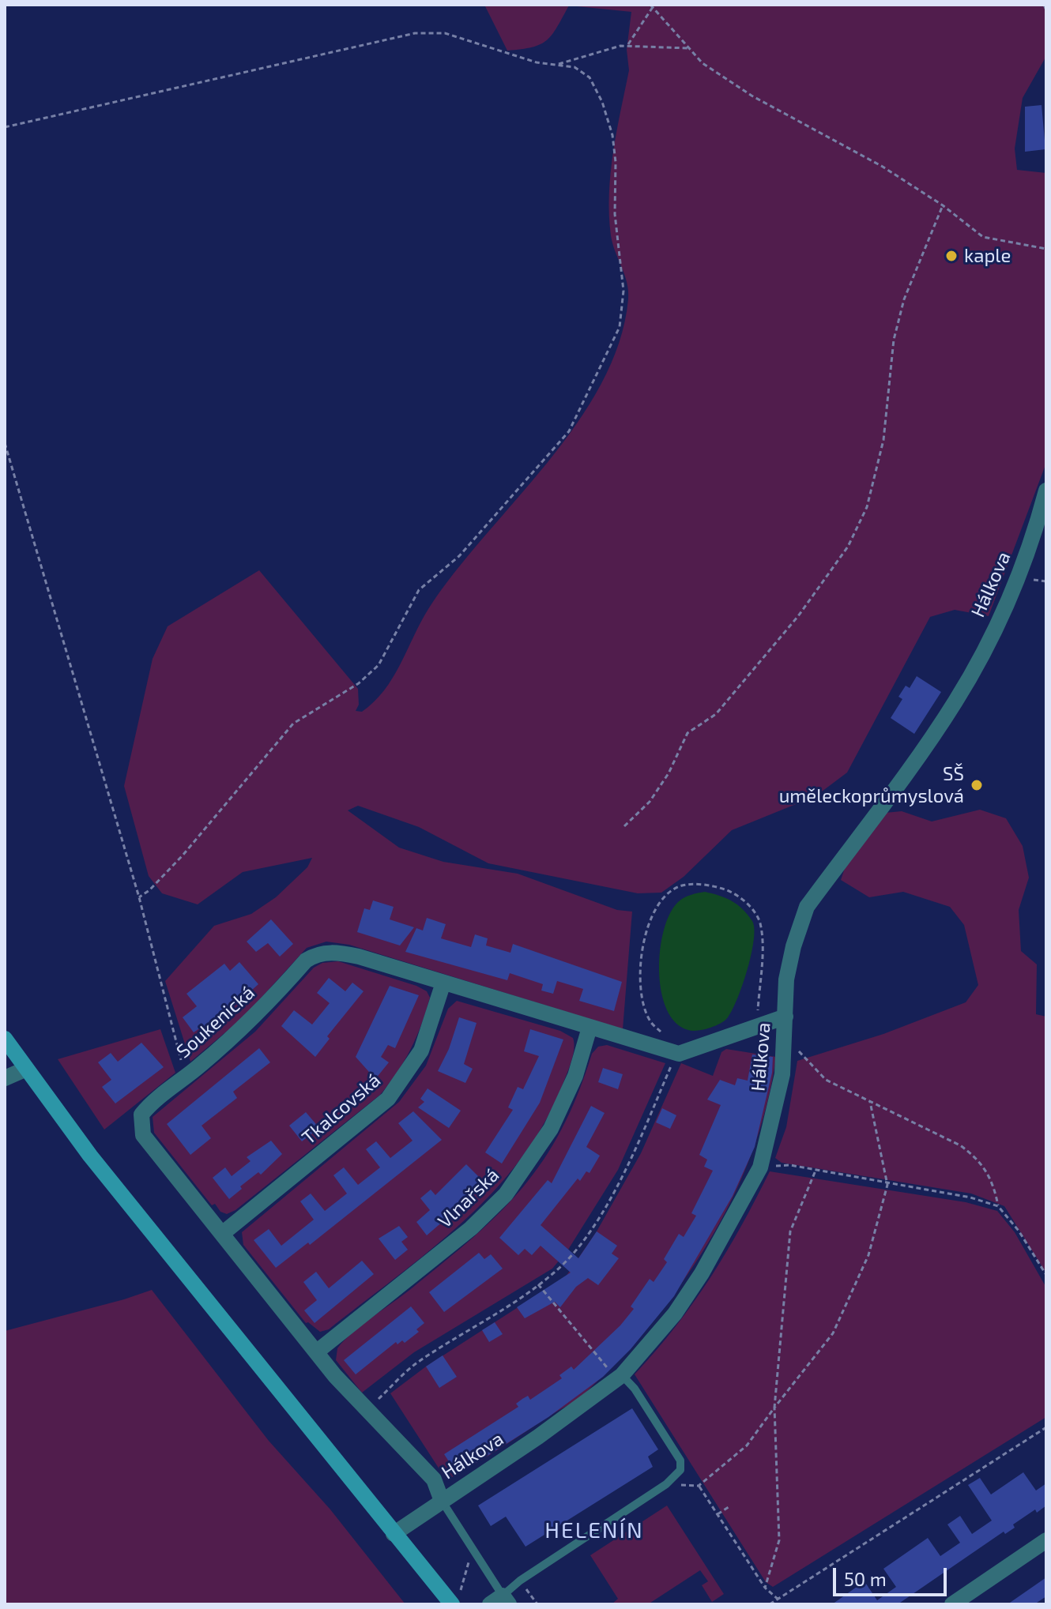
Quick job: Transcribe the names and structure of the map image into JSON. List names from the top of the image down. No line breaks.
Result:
{"streets":{"street":["Hálkova","Soukenická","Tkalcovská","Vlnařská"]},"crossings":[["Hálkova","Soukenická"],["Soukenická","Tkalcovská"],["Soukenická","Vlnařská"]],"districts":["HELENÍN"],"places":["kaple","SŠ uměleckoprůmyslová"],"scale_bar":"50 m"}
